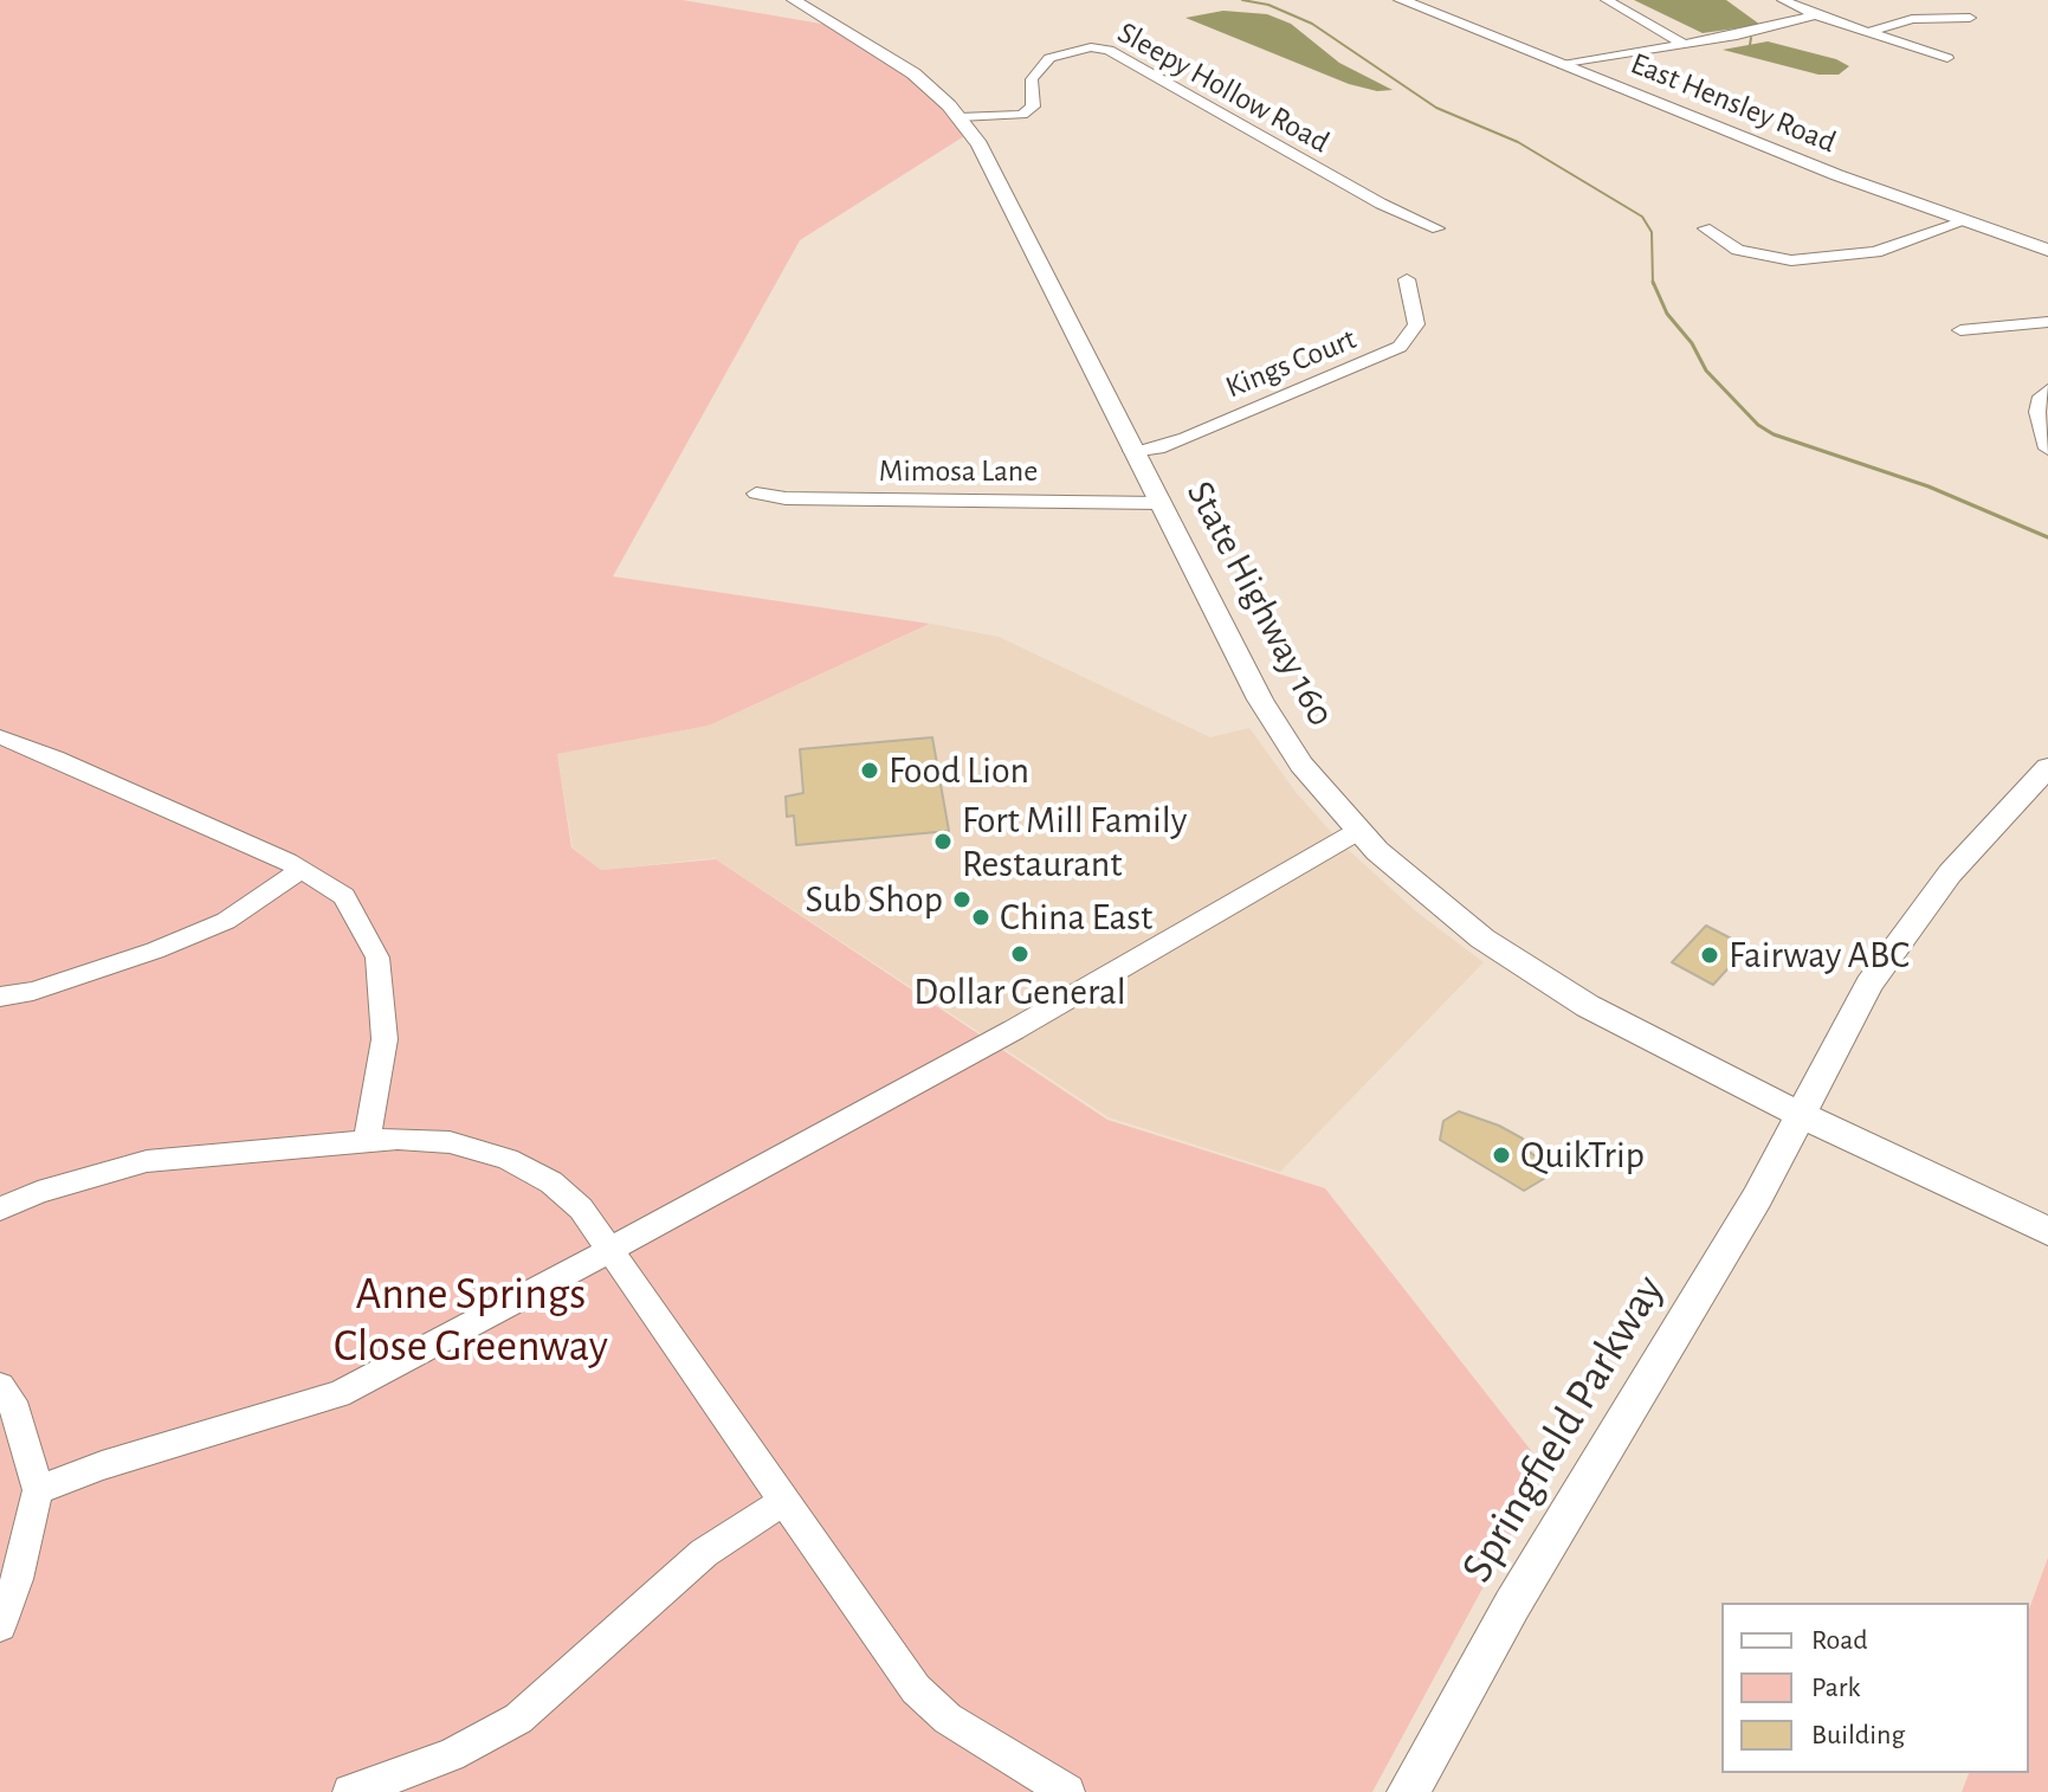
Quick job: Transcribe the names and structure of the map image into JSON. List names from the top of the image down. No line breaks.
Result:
{"streets":{"main road":["East Hensley Road","State Highway 160","Springfield Parkway"],"street":["Sleepy Hollow Road","Kings Court","Mimosa Lane"]},"crossings":[["Sleepy Hollow Road","State Highway 160"],["Kings Court","State Highway 160"],["Mimosa Lane","State Highway 160"],["State Highway 160","Springfield Parkway"]],"parks":["Anne Springs Close Greenway"],"places":["Food Lion","Fort Mill Family Restaurant","Sub Shop","China East","Dollar General","Fairway ABC","QuikTrip"],"legend":["Road","Park","Building"]}
